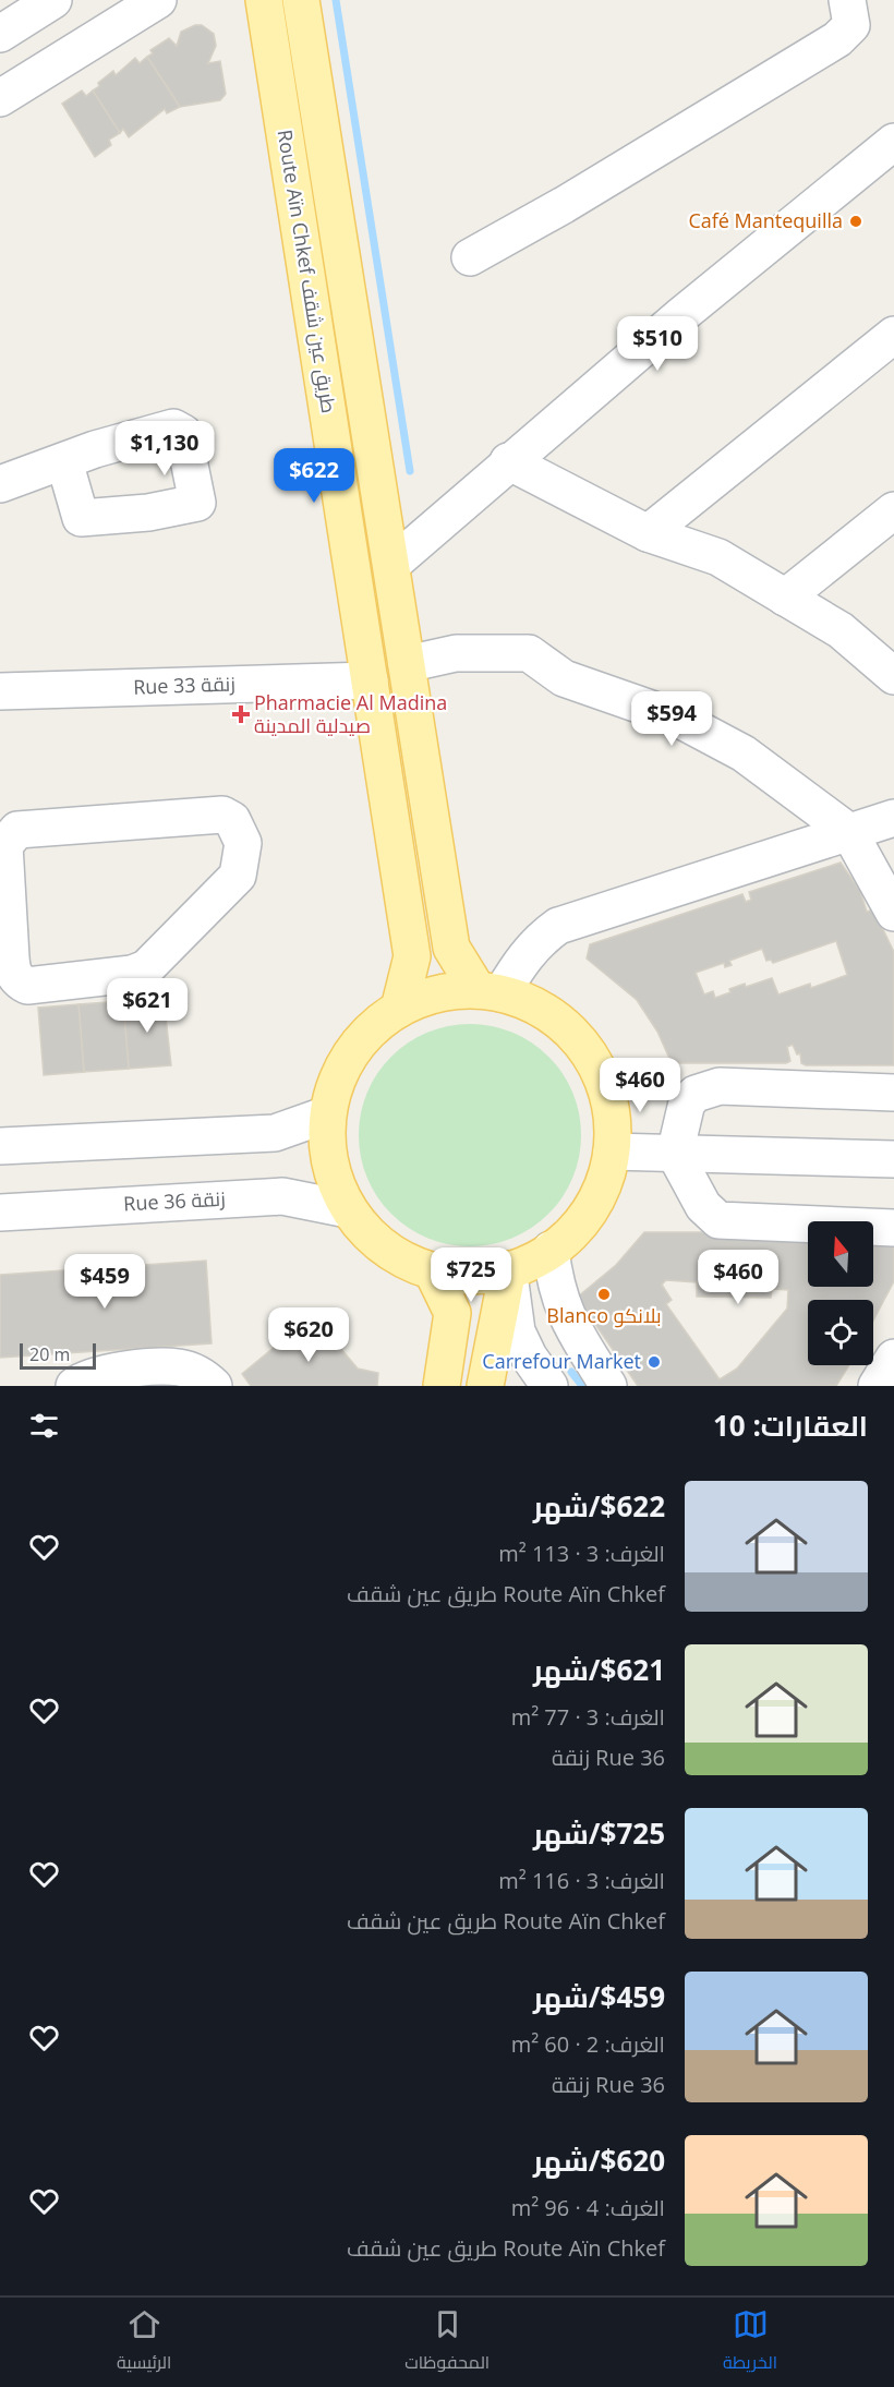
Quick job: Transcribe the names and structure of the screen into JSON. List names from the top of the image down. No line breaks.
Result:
{"streets":{"main road":["Route Aïn Chkef طريق عين شقف"],"street":["Rue 33 زنقة","Rue 36 زنقة"]},"crossings":[["Route Aïn Chkef طريق عين شقف","Rue 33 زنقة"]],"places":{"other":["Café Mantequilla","Blanco بلانكو","Carrefour Market"],"health":["Pharmacie Al Madina صيدلية المدينة"]},"scale_bar":"20 m","north":"top","page":{"price":["$510","$1,130","$622","$594","$621","$460","$725","$460","$459","$620"],"scale":"20 m","heading":"العقارات: 10","list":[{"name":"$622/شهر","note":"الغرف: 3 · 113 m² · Route Aïn Chkef طريق عين شقف"},{"name":"$621/شهر","note":"الغرف: 3 · 77 m² · Rue 36 زنقة"},{"name":"$725/شهر","note":"الغرف: 3 · 116 m² · Route Aïn Chkef طريق عين شقف"},{"name":"$459/شهر","note":"الغرف: 2 · 60 m² · Rue 36 زنقة"},{"name":"$620/شهر","note":"الغرف: 4 · 96 m² · Route Aïn Chkef طريق عين شقف"}],"tabs":["الخريطة","المحفوظات","الرئيسية"]}}
